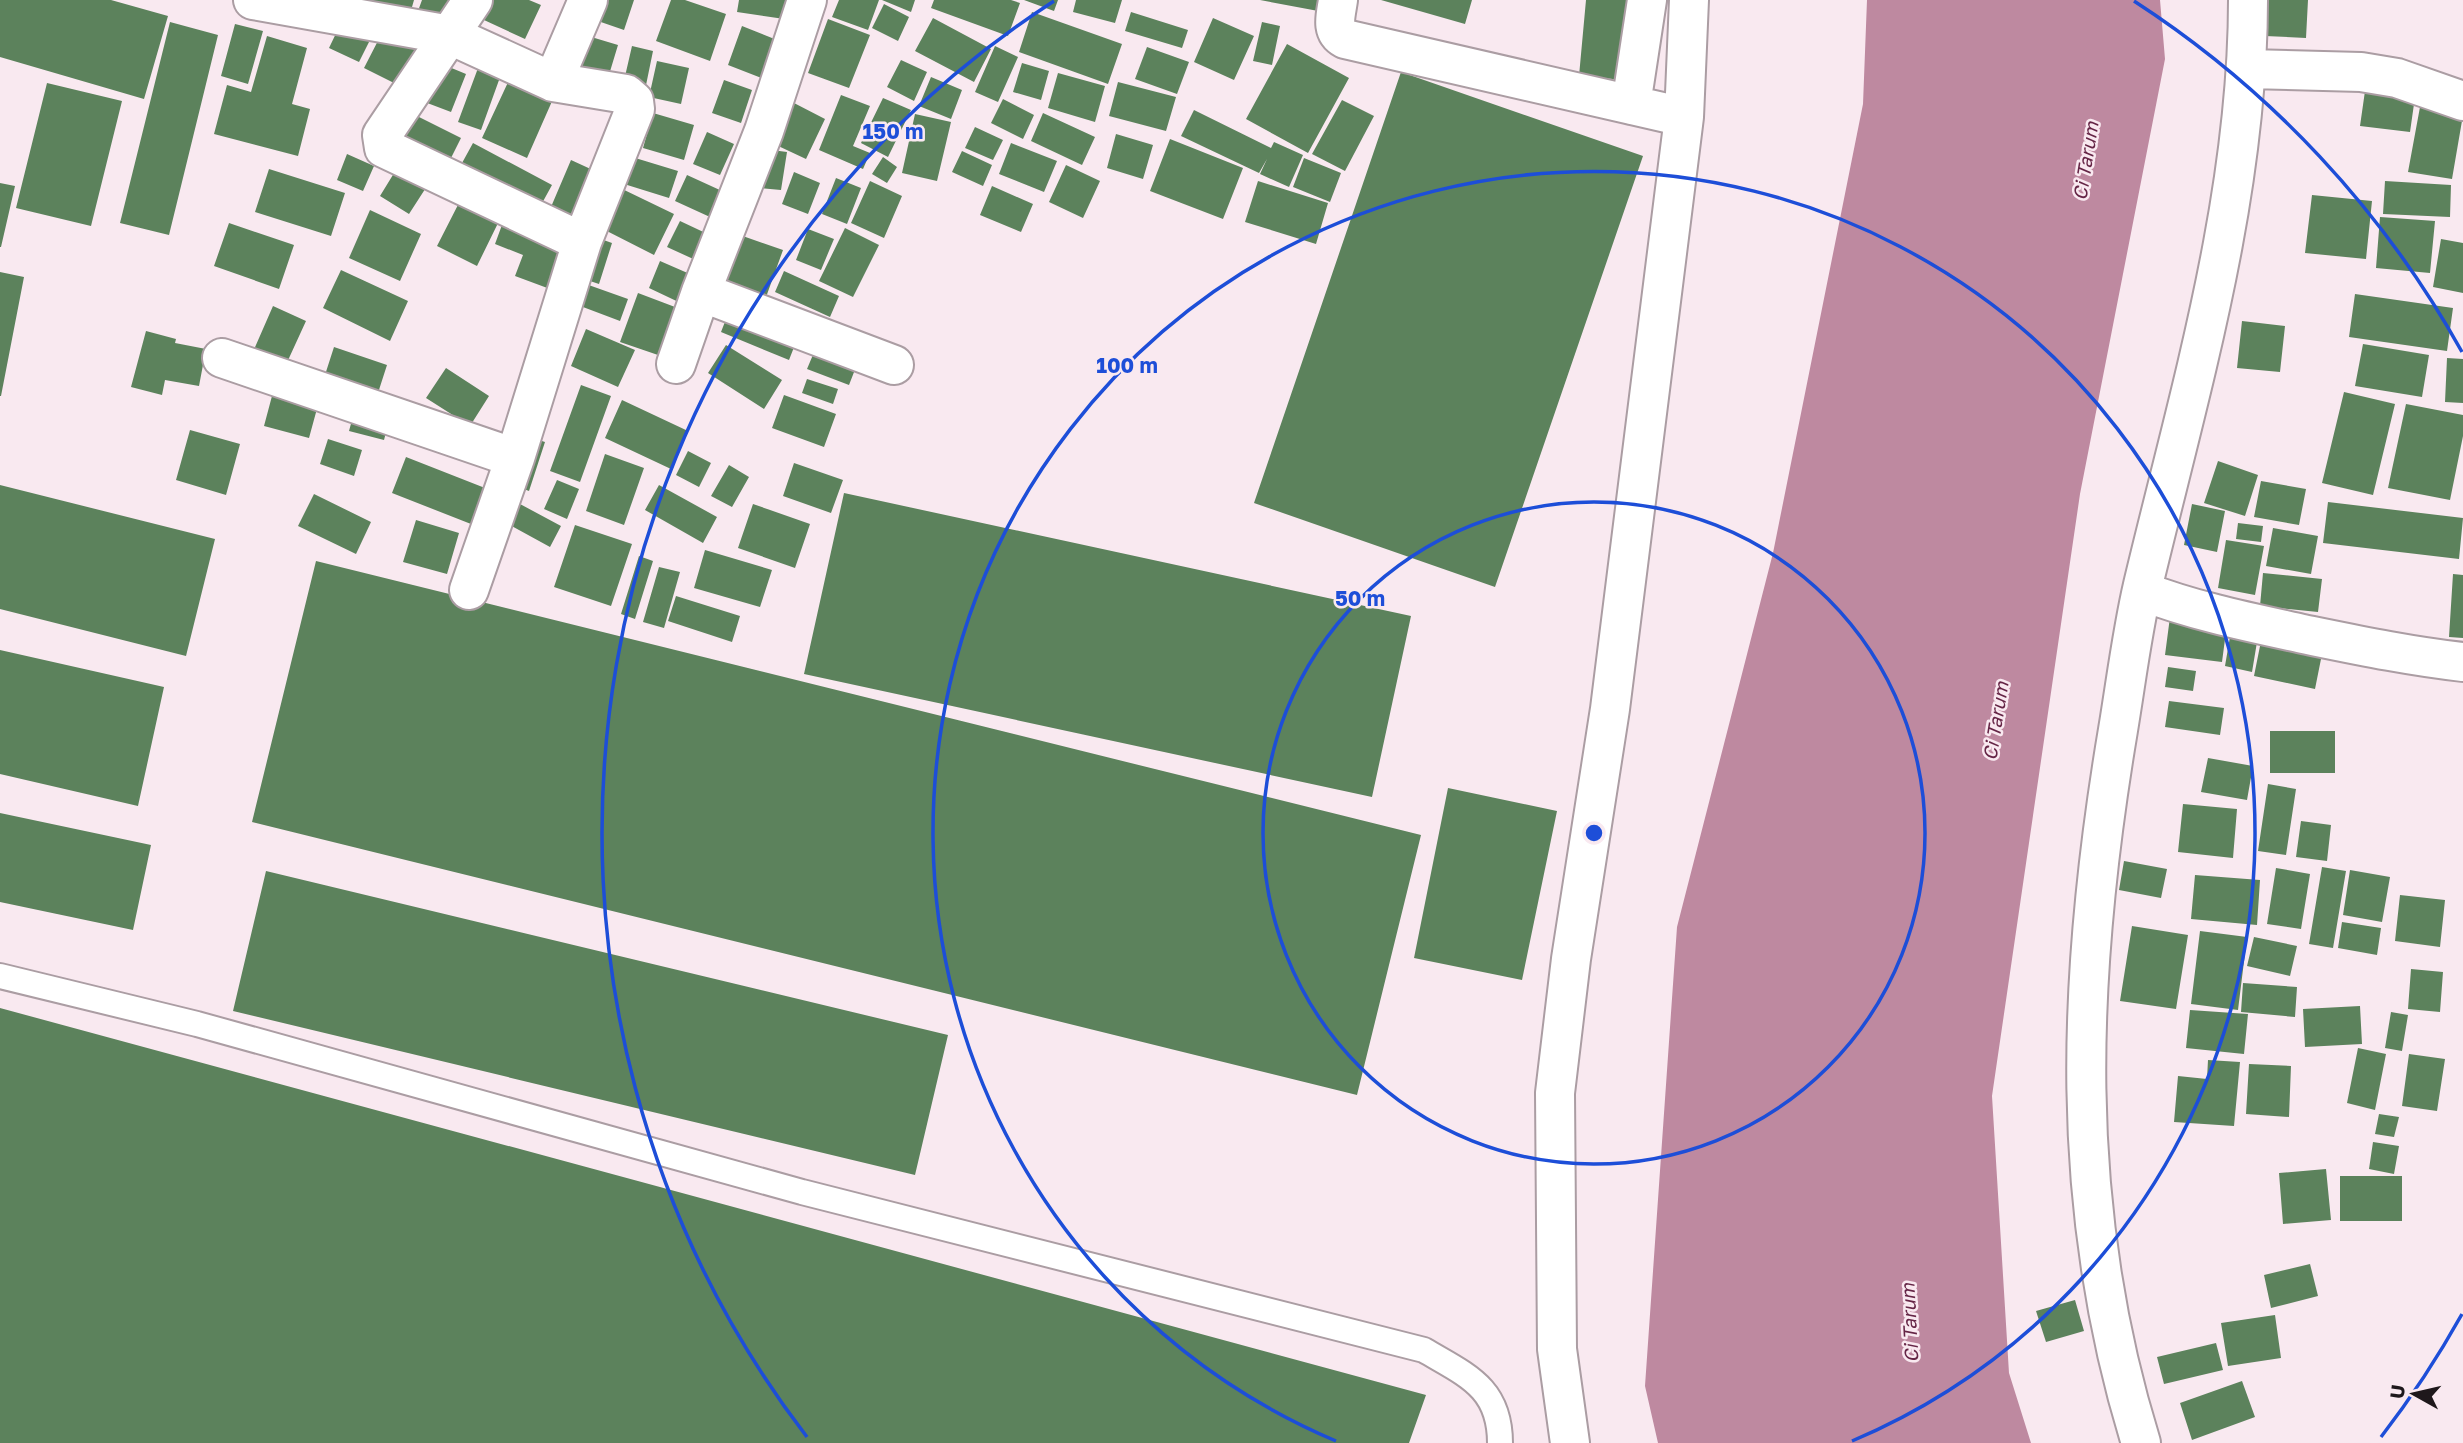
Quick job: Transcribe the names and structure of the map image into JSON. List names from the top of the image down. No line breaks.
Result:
{"water":["Ci Tarum"],"north":"left","rings":["150 m","100 m","50 m"]}
